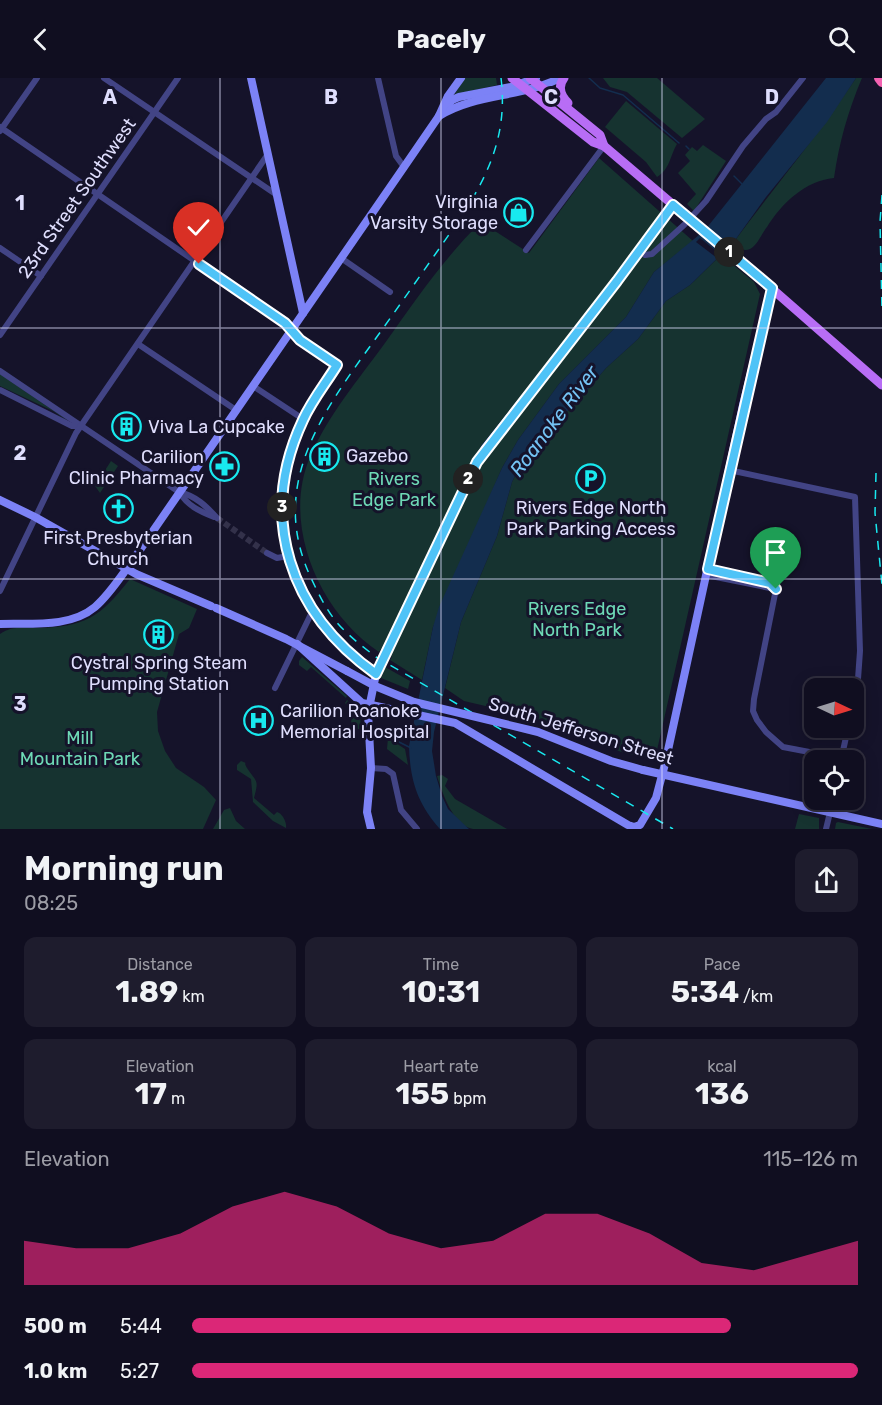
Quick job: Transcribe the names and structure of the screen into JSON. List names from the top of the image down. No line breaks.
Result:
{"streets":{"main road":["South Jefferson Street"],"street":["23rd Street Southwest"]},"water":["Roanoke River"],"parks":["Rivers Edge Park","Rivers Edge North Park","Mill Mountain Park"],"places":{"shop":["Virginia Varsity Storage"],"building":["Viva La Cupcake","Gazebo","Cystral Spring Steam Pumping Station"],"pharmacy":["Carilion Clinic Pharmacy"],"parking":["Rivers Edge North Park Parking Access"],"church":["First Presbyterian Church"],"hospital":["Carilion Roanoke Memorial Hospital"]},"north":"right","page":{"header":"Pacely","pins":["1","2","3"],"heading":["Morning run","08:25"],"stats":[["Distance","1.89 km"],["Time","10:31"],["Pace","5:34 /km"],["Elevation","17 m"],["Heart rate","155 bpm"],["kcal","136"]],"chart":["Elevation","115–126 m"],"list":[{"name":"500 m","note":"5:44"},{"name":"1.0 km","note":"5:27"}]},"grid":{"columns":["A","B","C","D"],"rows":["1","2","3"]}}
